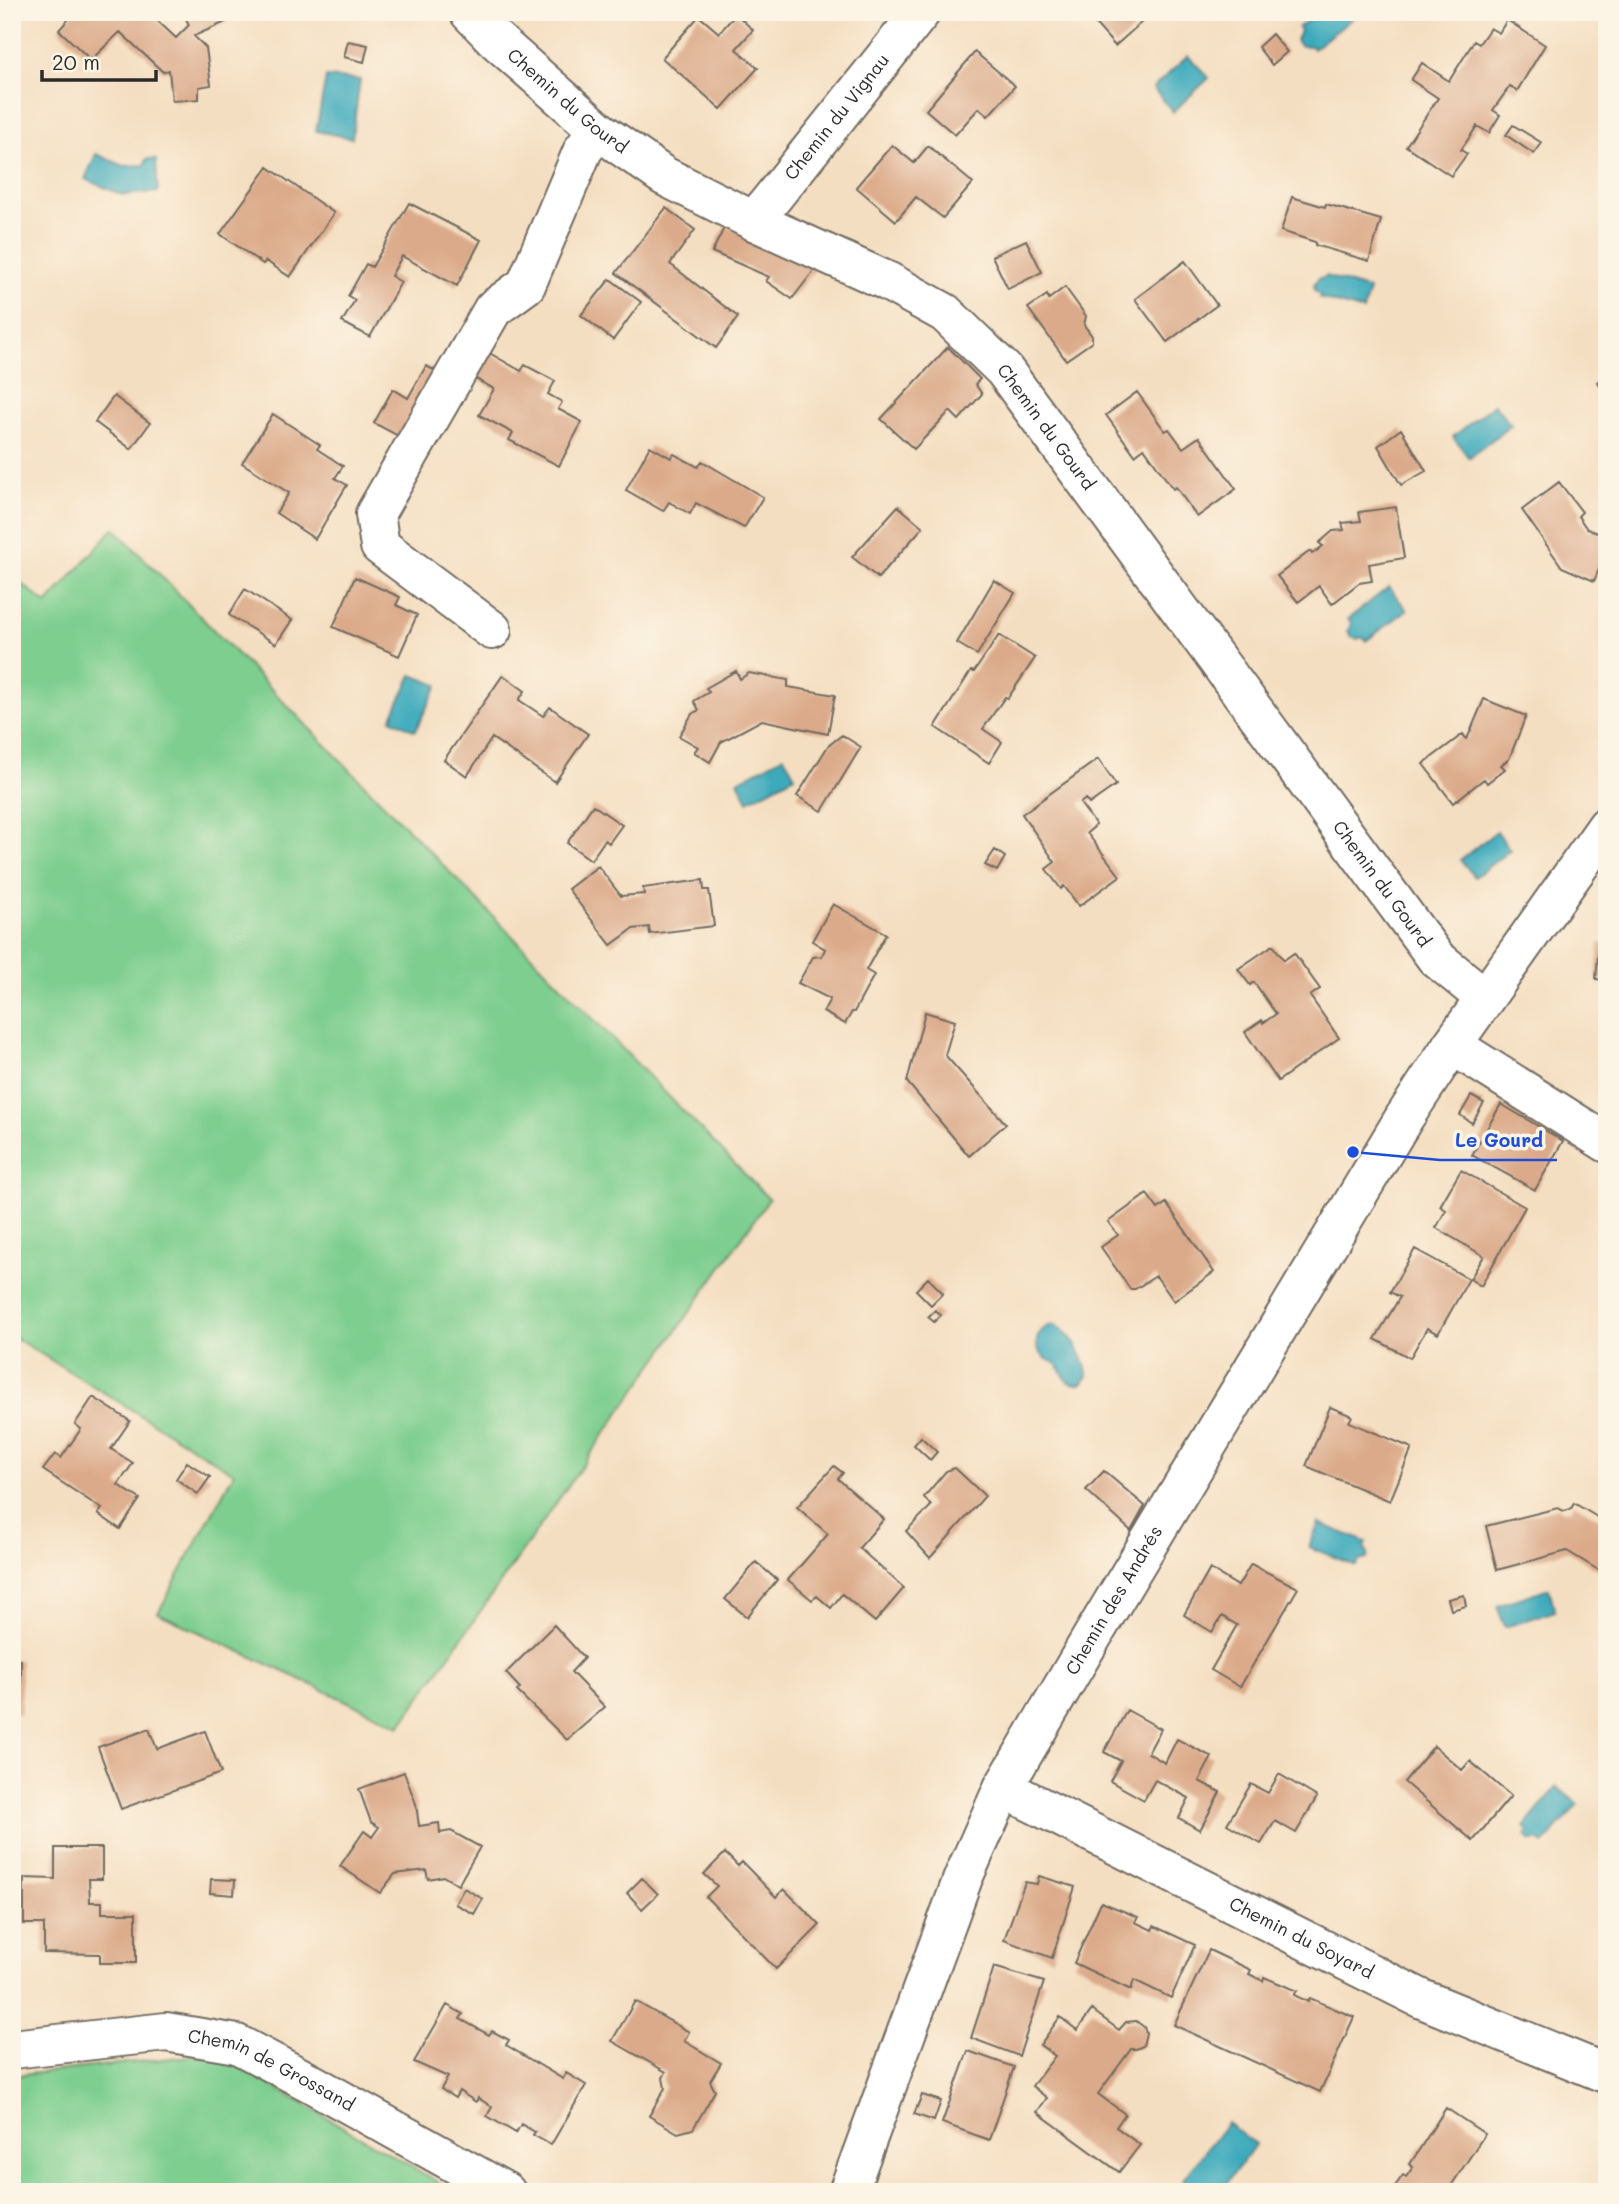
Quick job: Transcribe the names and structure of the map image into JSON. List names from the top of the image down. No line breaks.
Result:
{"streets":{"street":["Chemin du Gourd","Chemin du Vignau","Chemin des Andrés","Chemin du Soyard","Chemin de Grossand"]},"crossings":[["Chemin du Gourd","Chemin du Vignau"],["Chemin du Gourd","Chemin des Andrés"],["Chemin des Andrés","Chemin du Soyard"]],"places":["Le Gourd"],"scale_bar":"20 m"}
